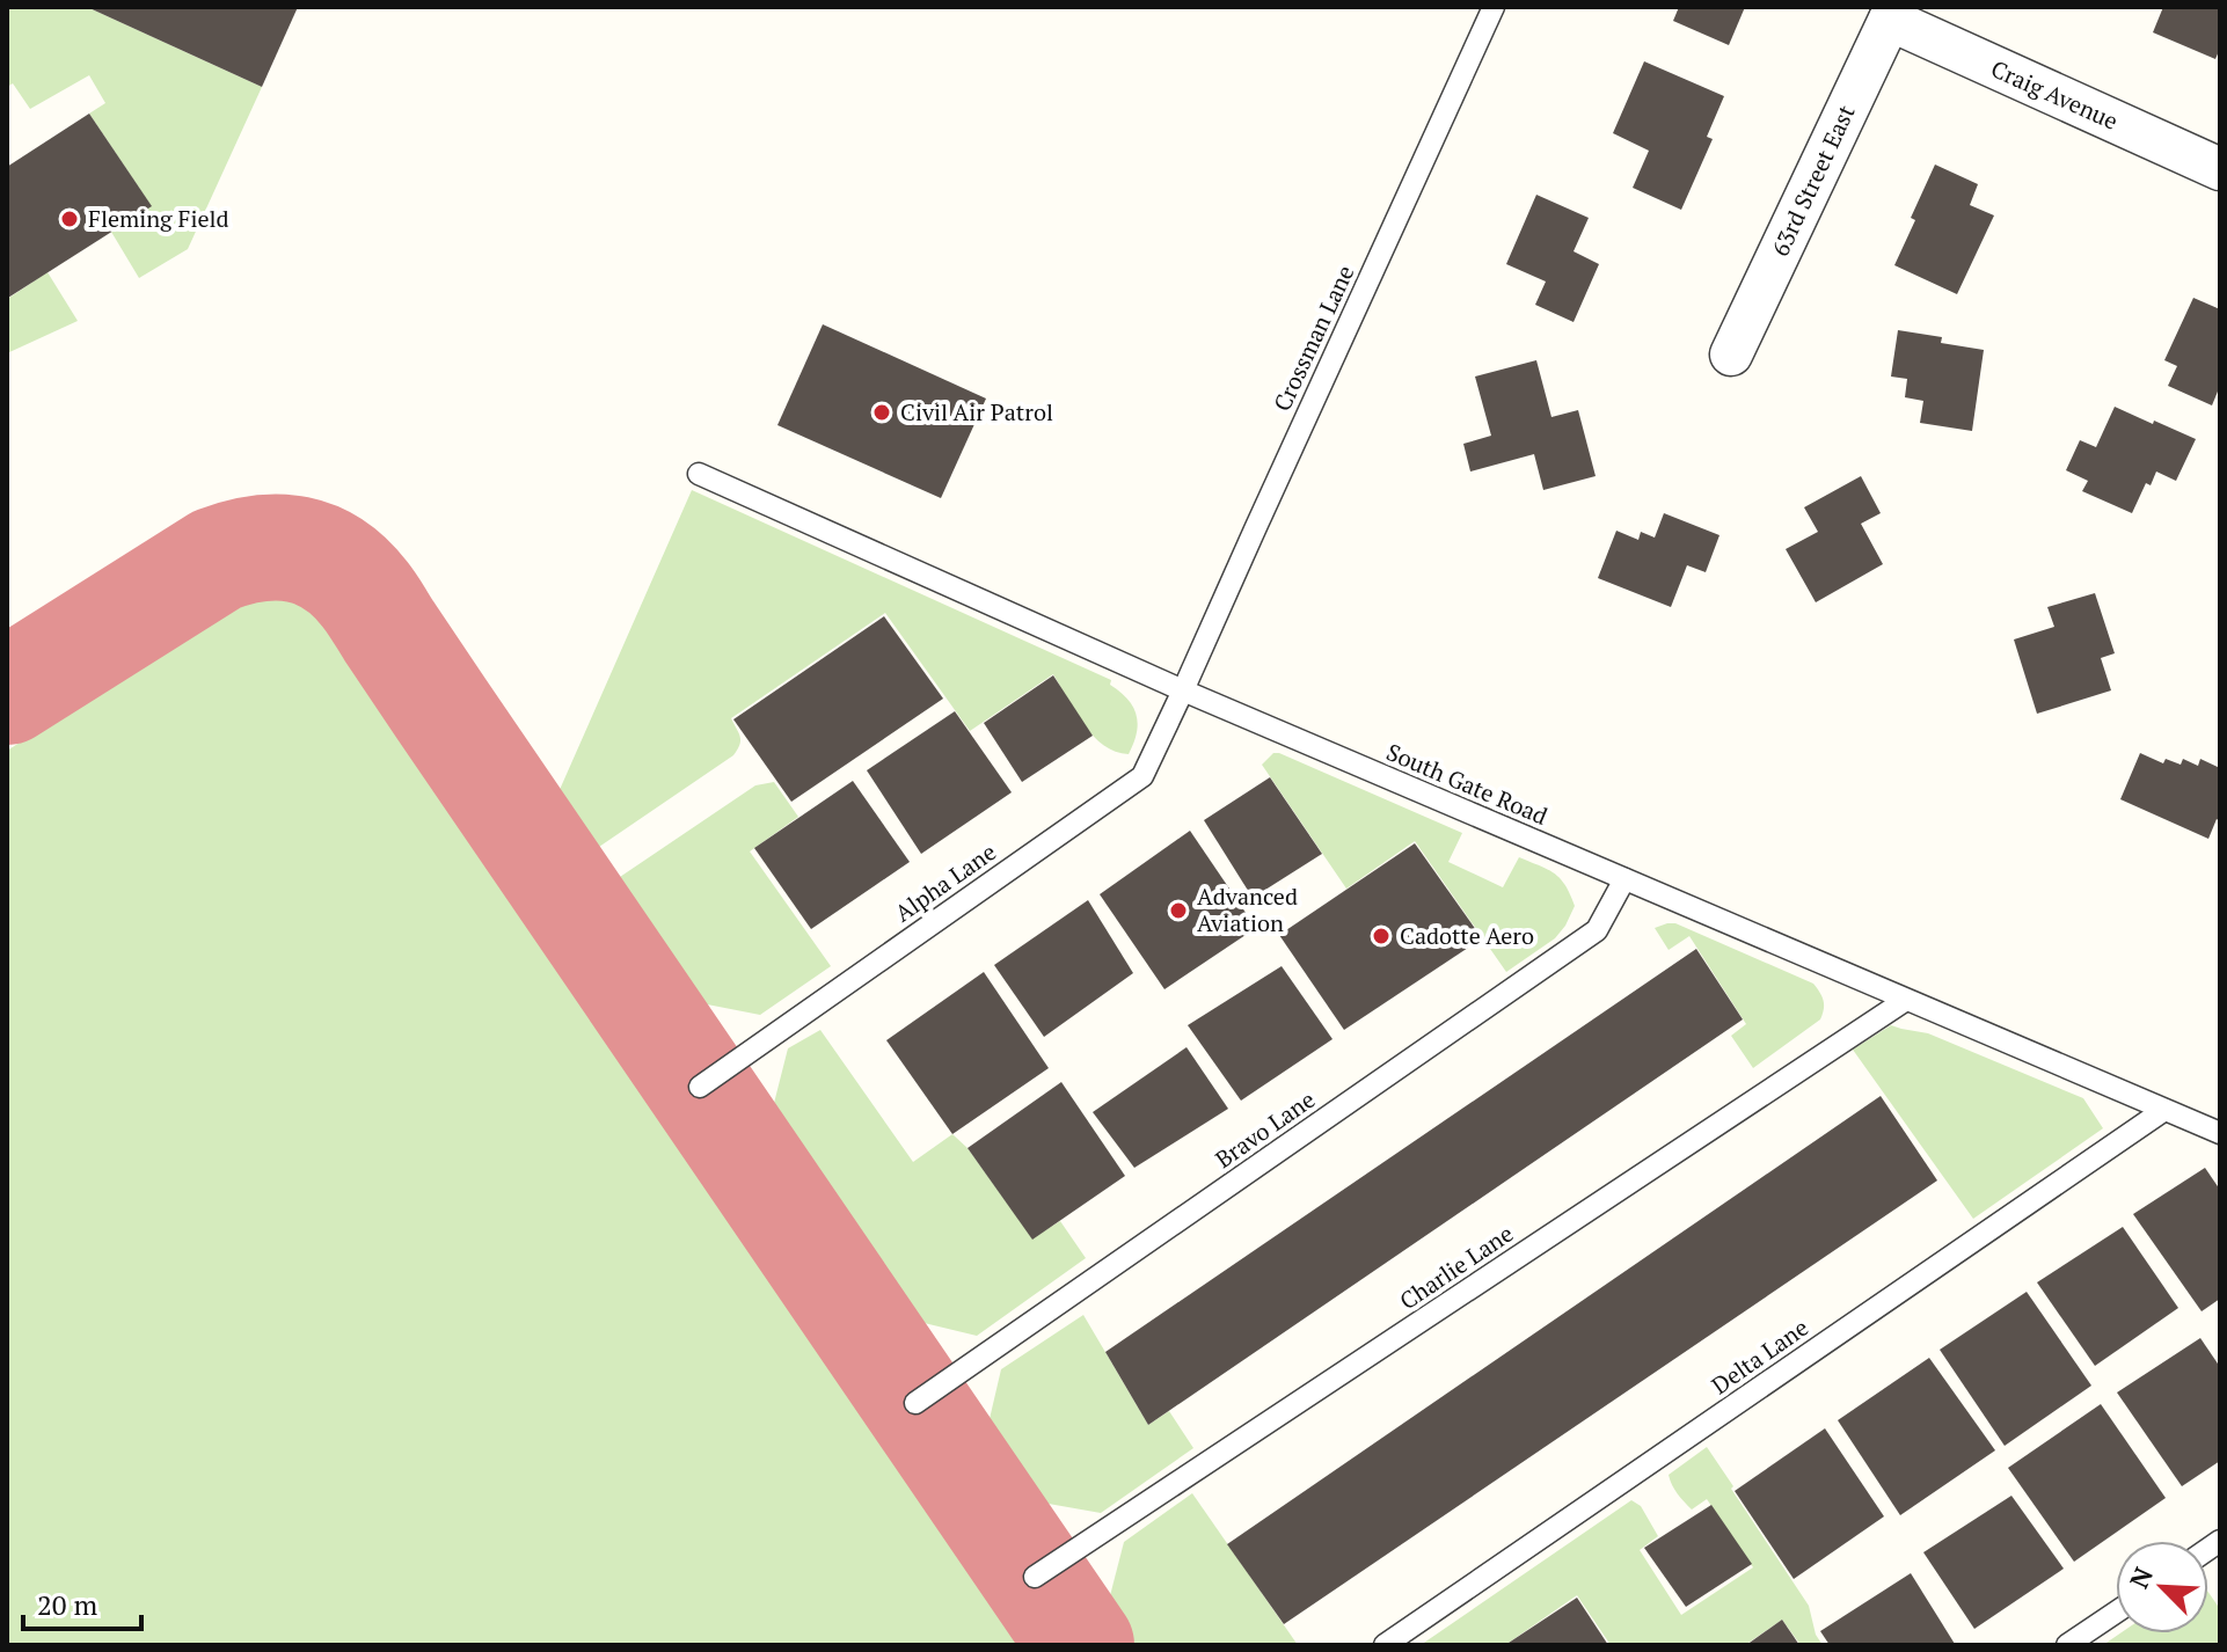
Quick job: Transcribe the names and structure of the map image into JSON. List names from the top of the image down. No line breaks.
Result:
{"streets":{"street":["Craig Avenue","63rd Street East"],"lane":["Crossman Lane","South Gate Road","Alpha Lane","Bravo Lane","Charlie Lane","Delta Lane"]},"crossings":[["Craig Avenue","63rd Street East"],["Crossman Lane","South Gate Road"],["Crossman Lane","Alpha Lane"],["South Gate Road","Alpha Lane"],["South Gate Road","Bravo Lane"],["South Gate Road","Charlie Lane"],["South Gate Road","Delta Lane"]],"places":["Fleming Field","Civil Air Patrol","Advanced Aviation","Cadotte Aero"],"scale_bar":"20 m","north":"top left"}
